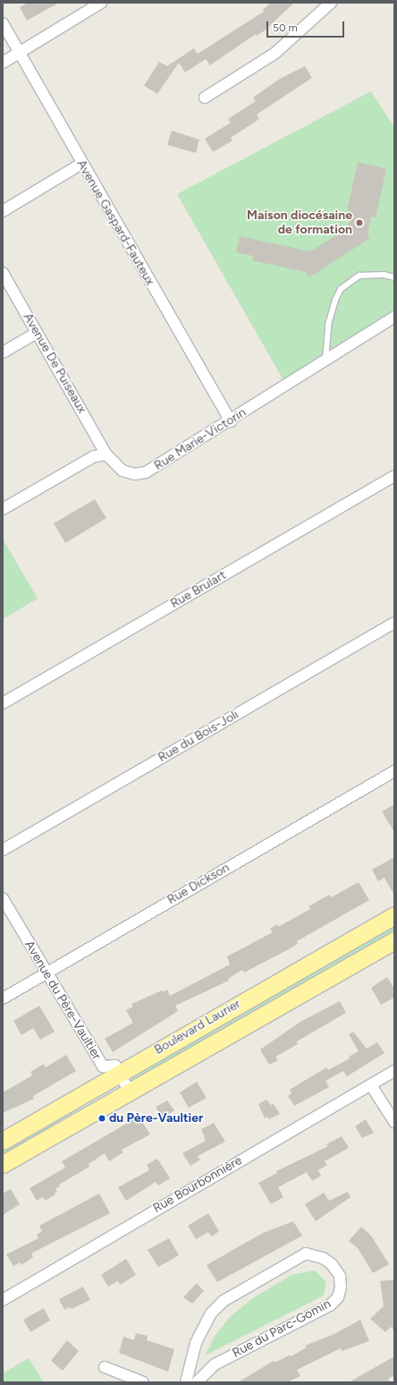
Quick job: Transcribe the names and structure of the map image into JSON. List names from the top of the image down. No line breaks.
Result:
{"streets":{"main road":["Boulevard Laurier"],"street":["Avenue Gaspard-Fauteux","Avenue De Puiseaux","Rue Marie-Victorin","Rue Brulart","Rue du Bois-Joli","Rue Dickson","Avenue du Père-Vaultier","Rue Bourbonnière","Rue du Parc-Gomin"]},"crossings":[["Avenue Gaspard-Fauteux","Rue Marie-Victorin"],["Avenue De Puiseaux","Rue Marie-Victorin"],["Rue Dickson","Avenue du Père-Vaultier"],["Avenue du Père-Vaultier","Boulevard Laurier"]],"places":["Maison diocésaine de formation","du Père-Vaultier"],"scale_bar":"50 m"}
